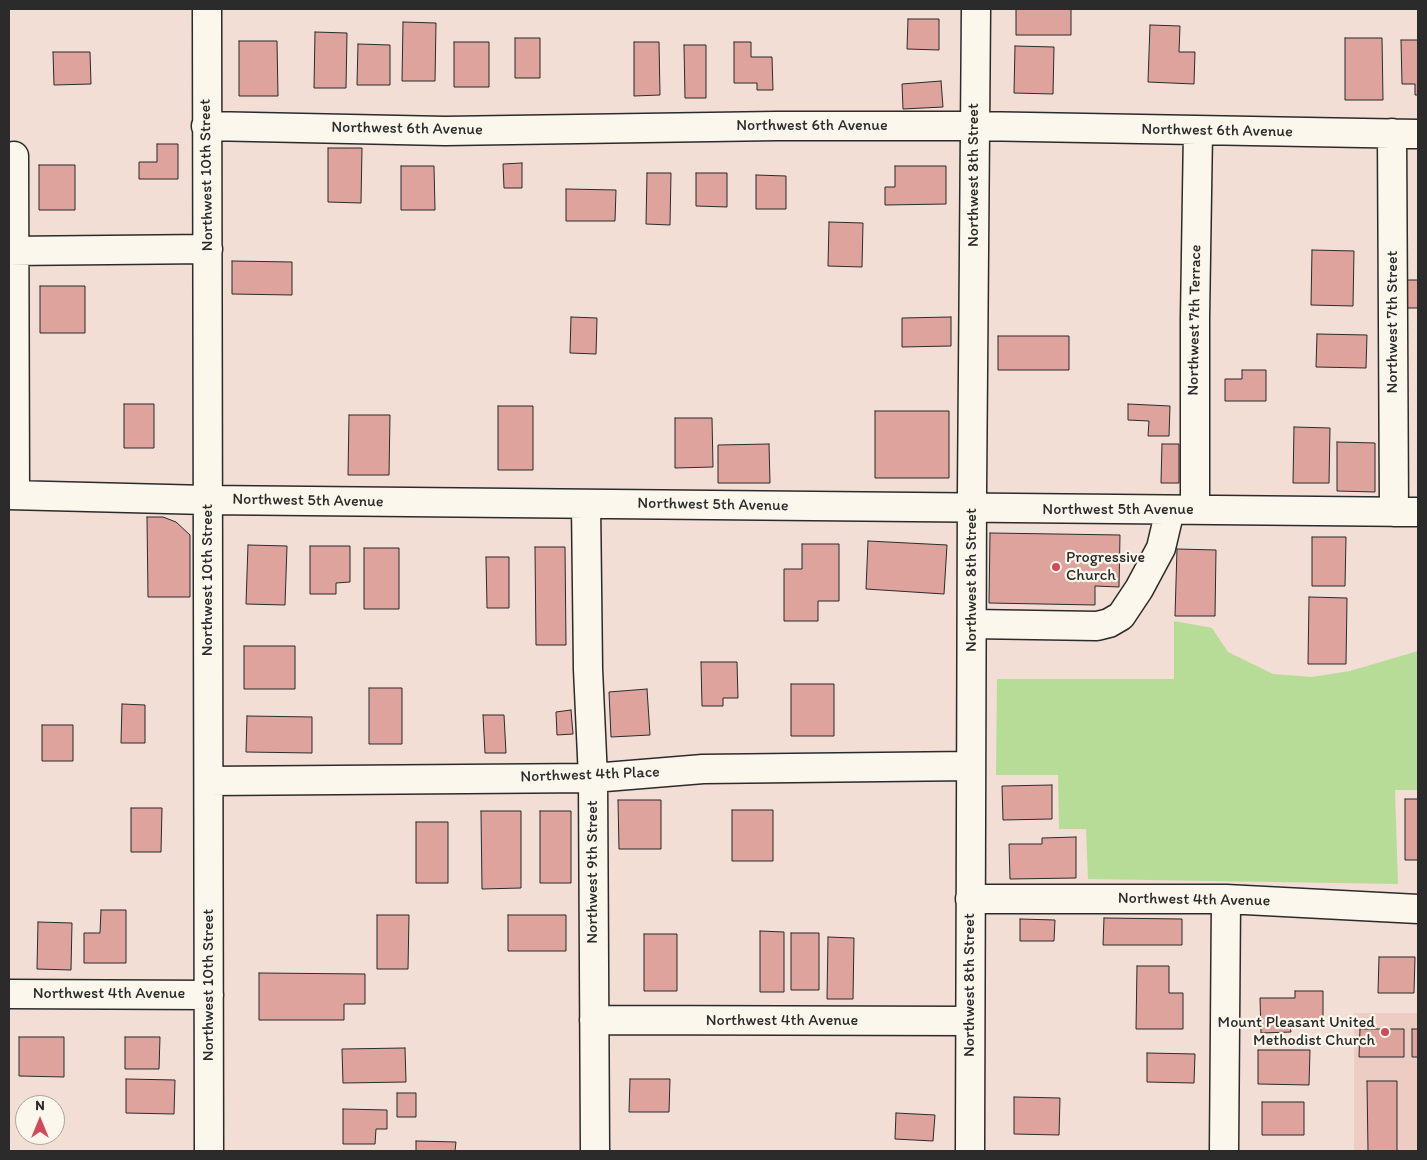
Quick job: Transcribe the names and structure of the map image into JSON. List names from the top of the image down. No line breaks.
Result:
{"streets":{"street":["Northwest 6th Avenue","Northwest 10th Street","Northwest 8th Street","Northwest 7th Terrace","Northwest 7th Street","Northwest 5th Avenue","Northwest 4th Place","Northwest 9th Street","Northwest 4th Avenue"]},"crossings":[["Northwest 6th Avenue","Northwest 10th Street"],["Northwest 6th Avenue","Northwest 8th Street"],["Northwest 6th Avenue","Northwest 7th Terrace"],["Northwest 6th Avenue","Northwest 7th Street"],["Northwest 10th Street","Northwest 5th Avenue"],["Northwest 10th Street","Northwest 4th Place"],["Northwest 10th Street","Northwest 4th Avenue"],["Northwest 8th Street","Northwest 7th Terrace"],["Northwest 8th Street","Northwest 5th Avenue"],["Northwest 8th Street","Northwest 4th Place"],["Northwest 8th Street","Northwest 4th Avenue"],["Northwest 7th Terrace","Northwest 5th Avenue"],["Northwest 7th Street","Northwest 5th Avenue"],["Northwest 5th Avenue","Northwest 9th Street"],["Northwest 4th Place","Northwest 9th Street"],["Northwest 9th Street","Northwest 4th Avenue"]],"places":["Progressive Church","Mount Pleasant United Methodist Church"],"north":"top"}
